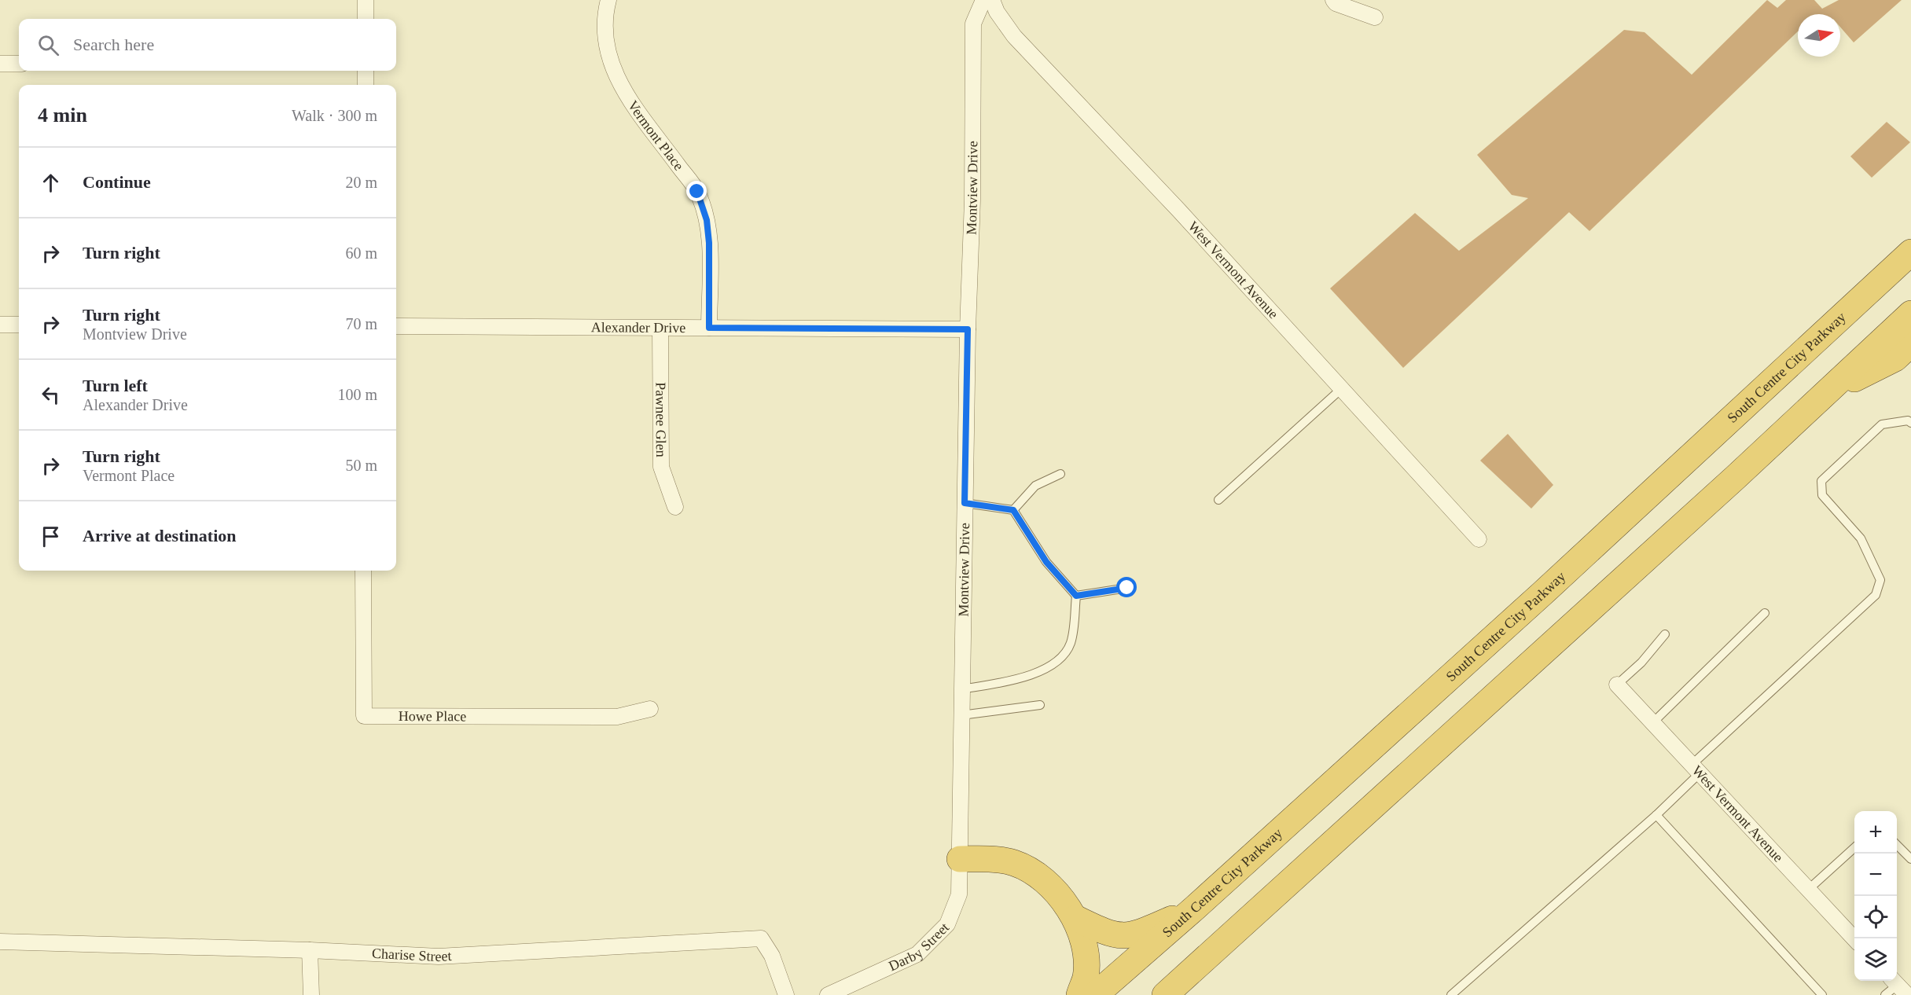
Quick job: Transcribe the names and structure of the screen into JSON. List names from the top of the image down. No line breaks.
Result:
{"streets":{"highway":["South Centre City Parkway"],"street":["Vermont Place","Montview Drive","West Vermont Avenue","Alexander Drive","Pawnee Glen","Howe Place","Darby Street","Charise Street"]},"crossings":[["Vermont Place","Alexander Drive"],["Montview Drive","Alexander Drive"],["Montview Drive","Darby Street"],["Alexander Drive","Pawnee Glen"]],"north":"right","page":{"search":"Search here","heading":["4 min","Walk · 300 m"],"list":[["Continue","20 m"],["Turn right","60 m"],["Turn right","Montview Drive","70 m"],["Turn left","Alexander Drive","100 m"],["Turn right","Vermont Place","50 m"],"Arrive at destination"],"map_buttons":["+","−"]}}
